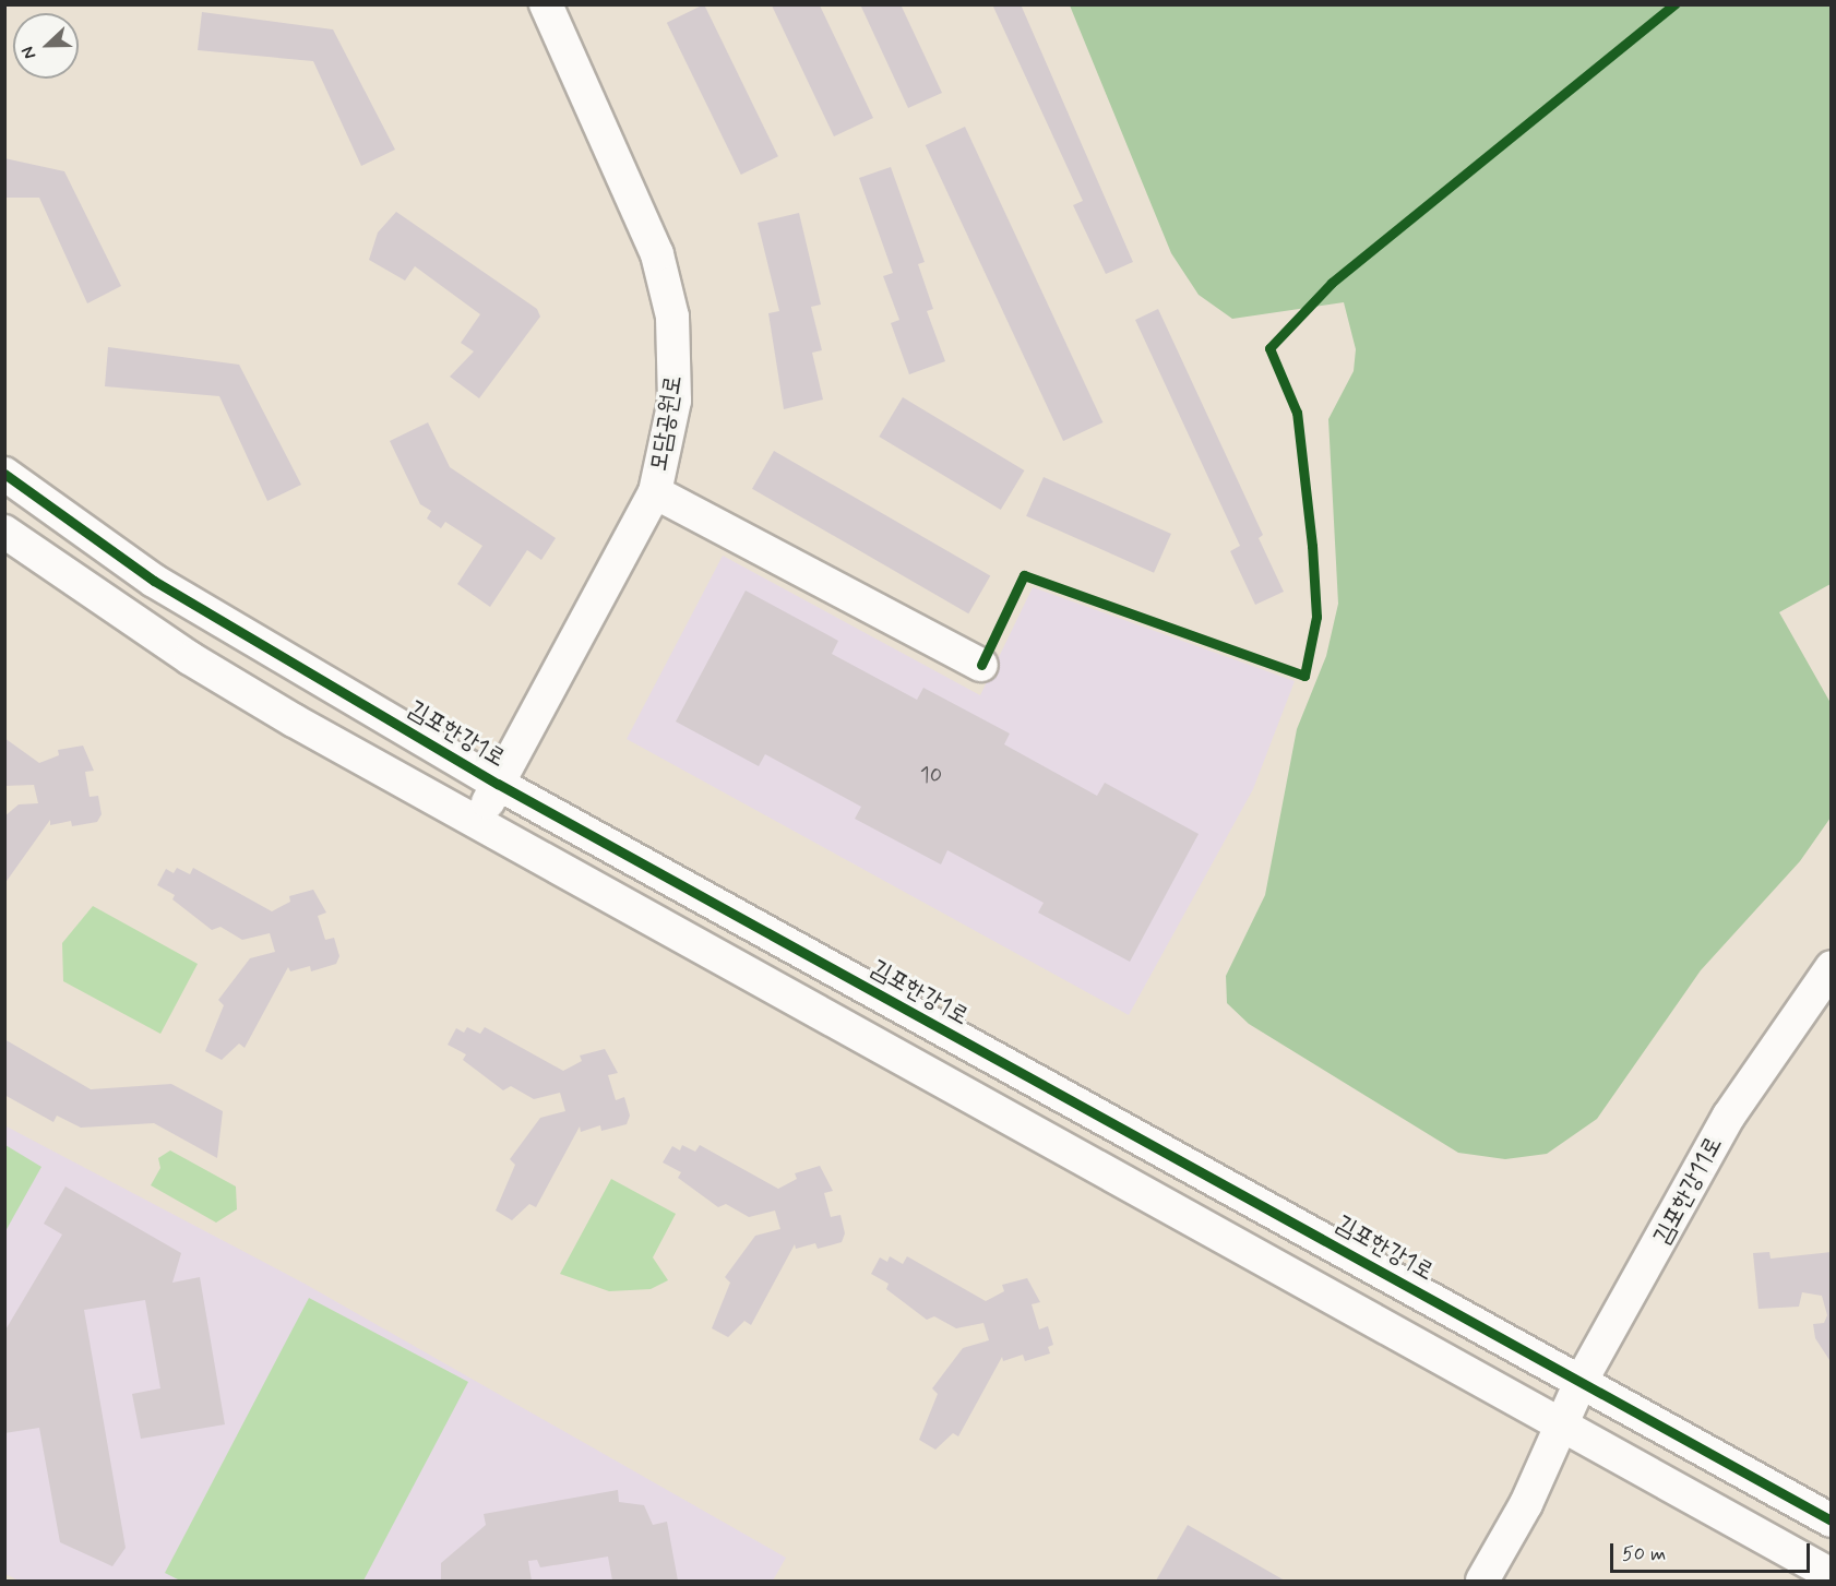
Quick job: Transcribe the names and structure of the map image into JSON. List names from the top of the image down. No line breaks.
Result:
{"streets":{"street":["모담공원로","김포한강1로","김포한강11로"]},"crossings":[["모담공원로","김포한강1로"],["김포한강1로","김포한강11로"]],"house_numbers":["10"],"scale_bar":"50 m","north":"left"}
